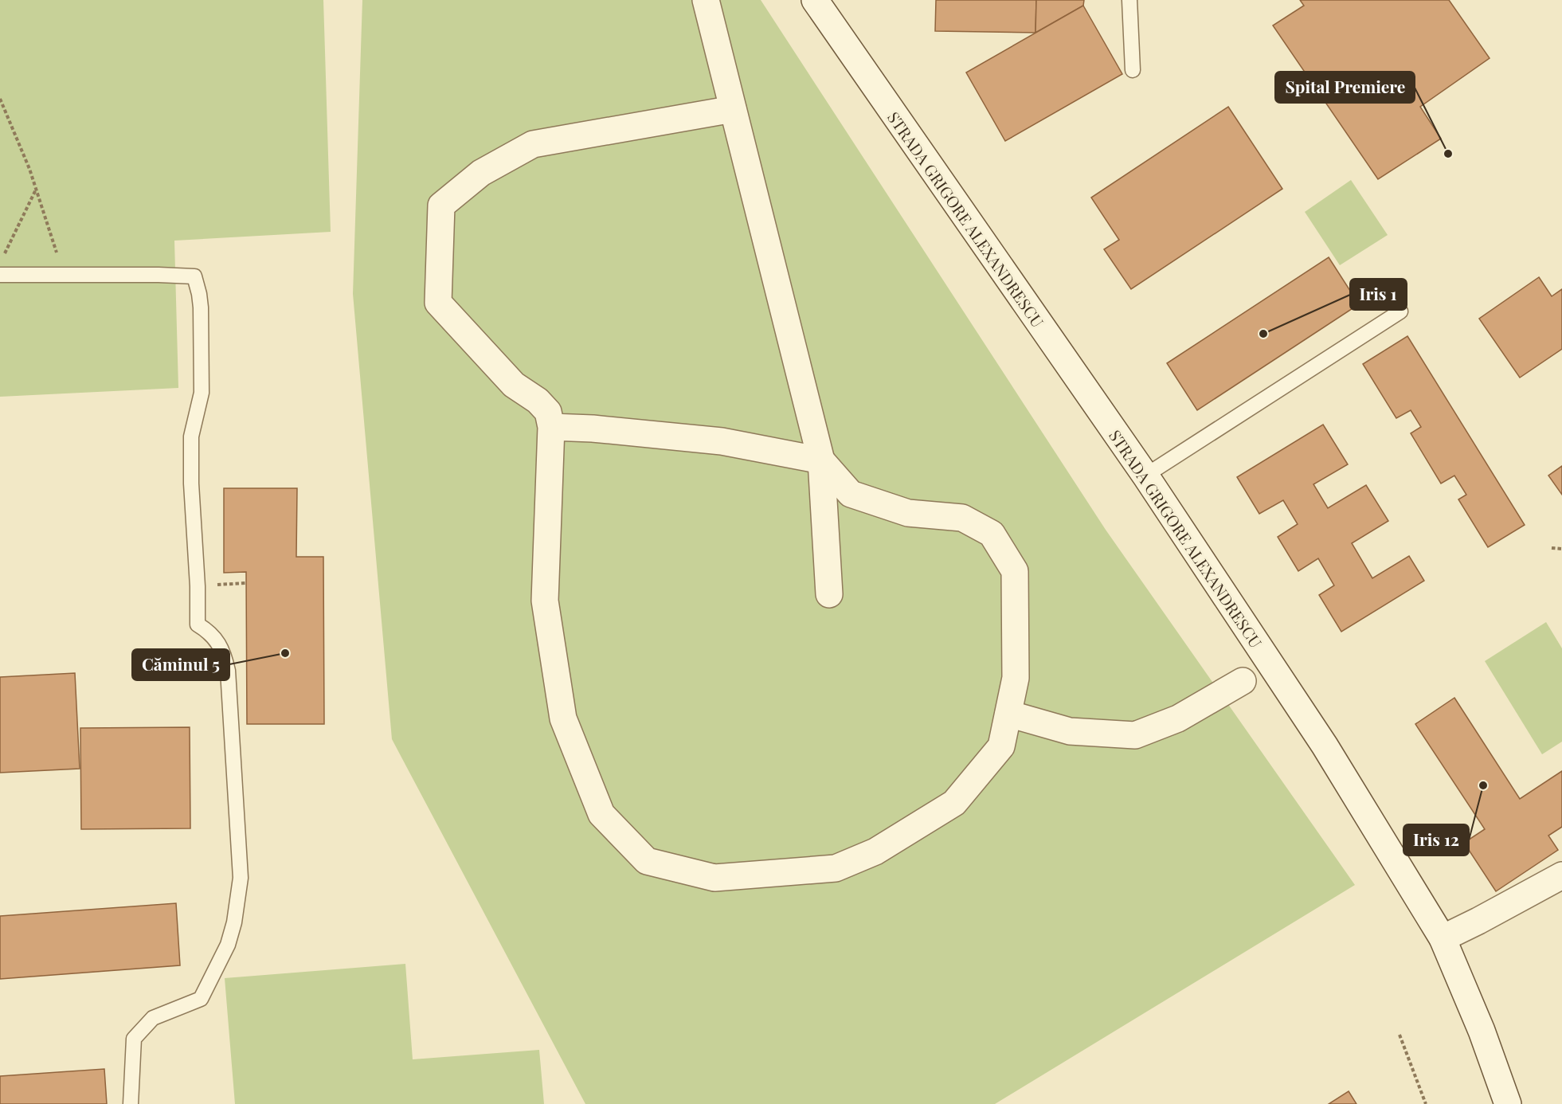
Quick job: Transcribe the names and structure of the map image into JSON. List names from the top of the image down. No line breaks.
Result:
{"streets":{"street":["STRADA GRIGORE ALEXANDRESCU"]},"places":["Spital Premiere","Iris 1","Căminul 5","Iris 12"]}
